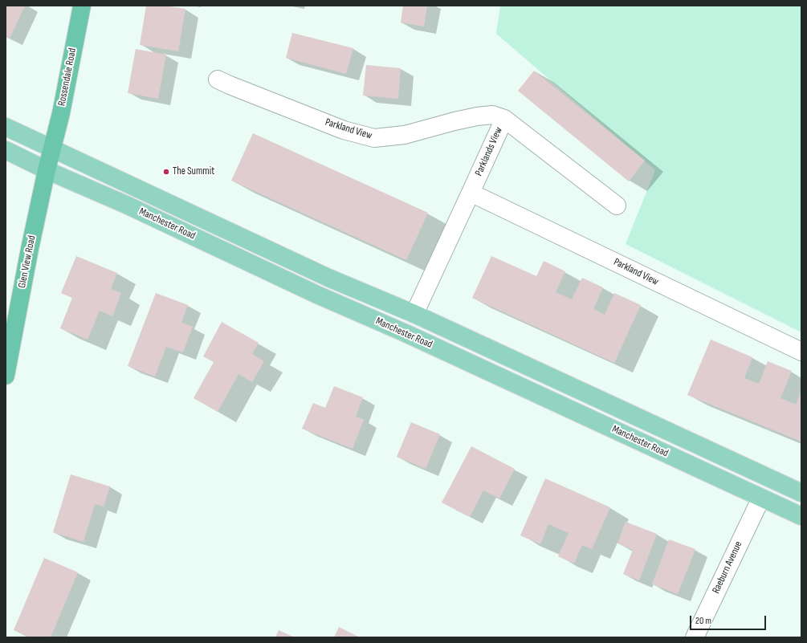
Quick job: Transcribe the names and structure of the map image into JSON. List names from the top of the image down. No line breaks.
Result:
{"streets":{"highway":["Rossendale Road","Glen View Road"],"main road":["Manchester Road"],"street":["Parkland View","Parklands View","Raeburn Avenue"]},"crossings":[["Rossendale Road","Manchester Road"],["Rossendale Road","Glen View Road"],["Parkland View","Parklands View"],["Parklands View","Manchester Road"],["Manchester Road","Glen View Road"],["Manchester Road","Raeburn Avenue"]],"places":["The Summit"],"scale_bar":"20 m"}
